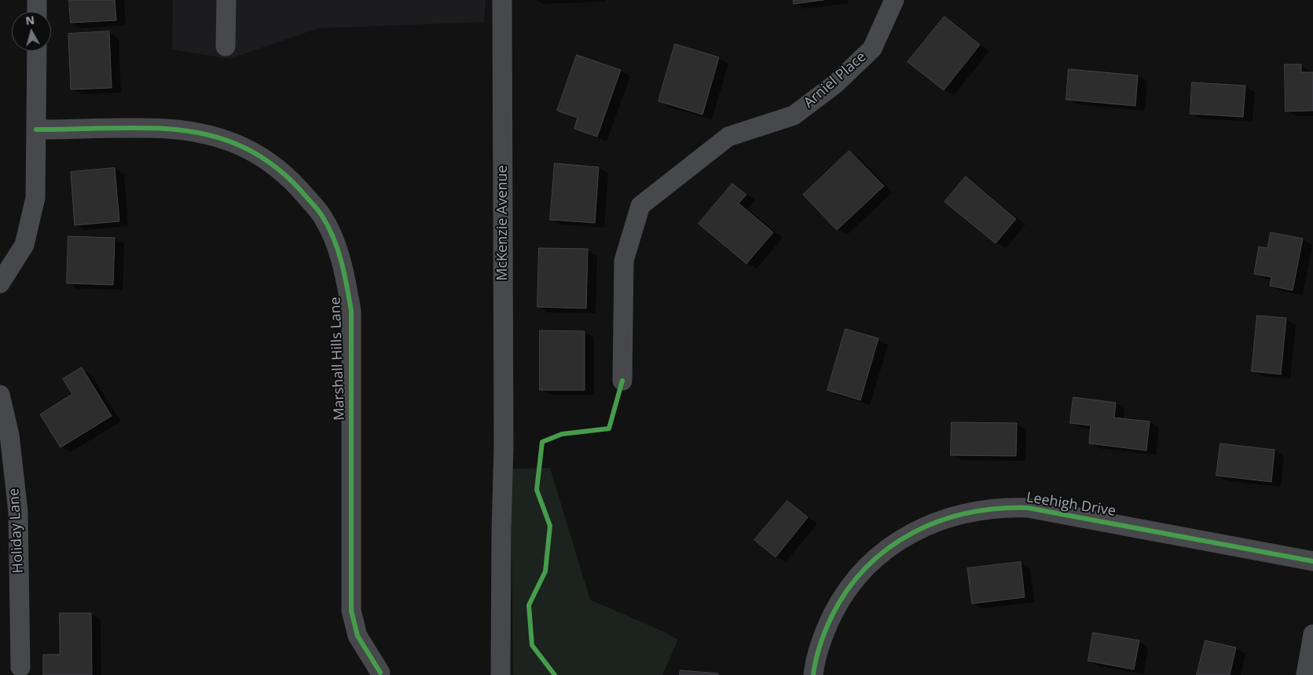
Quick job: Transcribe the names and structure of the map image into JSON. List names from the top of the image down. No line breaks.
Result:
{"streets":{"street":["Arniel Place","McKenzie Avenue","Marshall Hills Lane","Leehigh Drive","Holiday Lane"]},"north":"top"}
